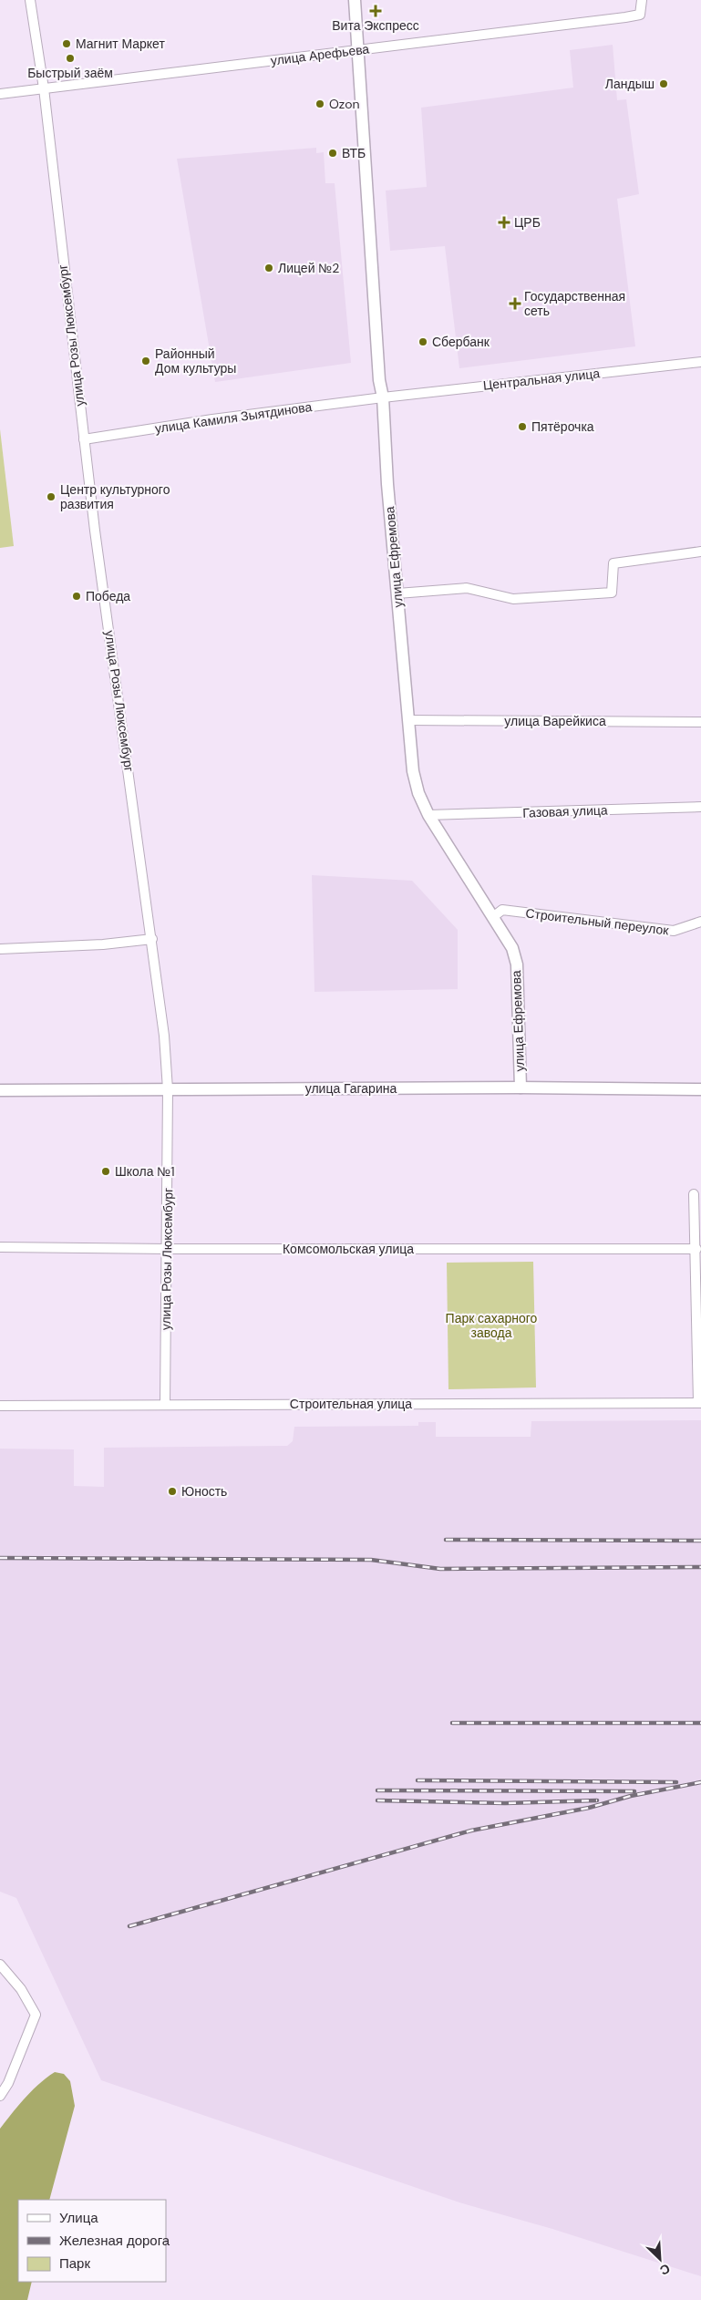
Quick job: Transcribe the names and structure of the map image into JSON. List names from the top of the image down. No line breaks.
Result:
{"streets":{"street":["улица Арефьева","улица Розы Люксембург","Центральная улица","улица Камиля Зыятдинова","улица Ефремова","улица Варейкиса","Газовая улица","Строительный переулок","улица Гагарина","Комсомольская улица","Строительная улица"]},"crossings":[["улица Арефьева","улица Розы Люксембург"],["улица Арефьева","улица Ефремова"],["улица Розы Люксембург","улица Камиля Зыятдинова"],["улица Розы Люксембург","улица Гагарина"],["улица Розы Люксембург","Комсомольская улица"],["улица Розы Люксембург","Строительная улица"],["Центральная улица","улица Камиля Зыятдинова"],["Центральная улица","улица Ефремова"],["улица Камиля Зыятдинова","улица Ефремова"],["улица Ефремова","улица Варейкиса"],["улица Ефремова","Газовая улица"],["улица Ефремова","Строительный переулок"],["улица Ефремова","улица Гагарина"]],"parks":["Парк сахарного завода"],"places":{"health":["Вита Экспресс","ЦРБ","Государственная сеть"],"other":["Магнит Маркет","Быстрый заём","Ландыш","Ozon","ВТБ","Лицей №2","Сбербанк","Районный Дом культуры","Пятёрочка","Центр культурного развития","Победа","Школа №1","Юность"]},"legend":["Улица","Железная дорога","Парк"],"north":"bottom right"}
